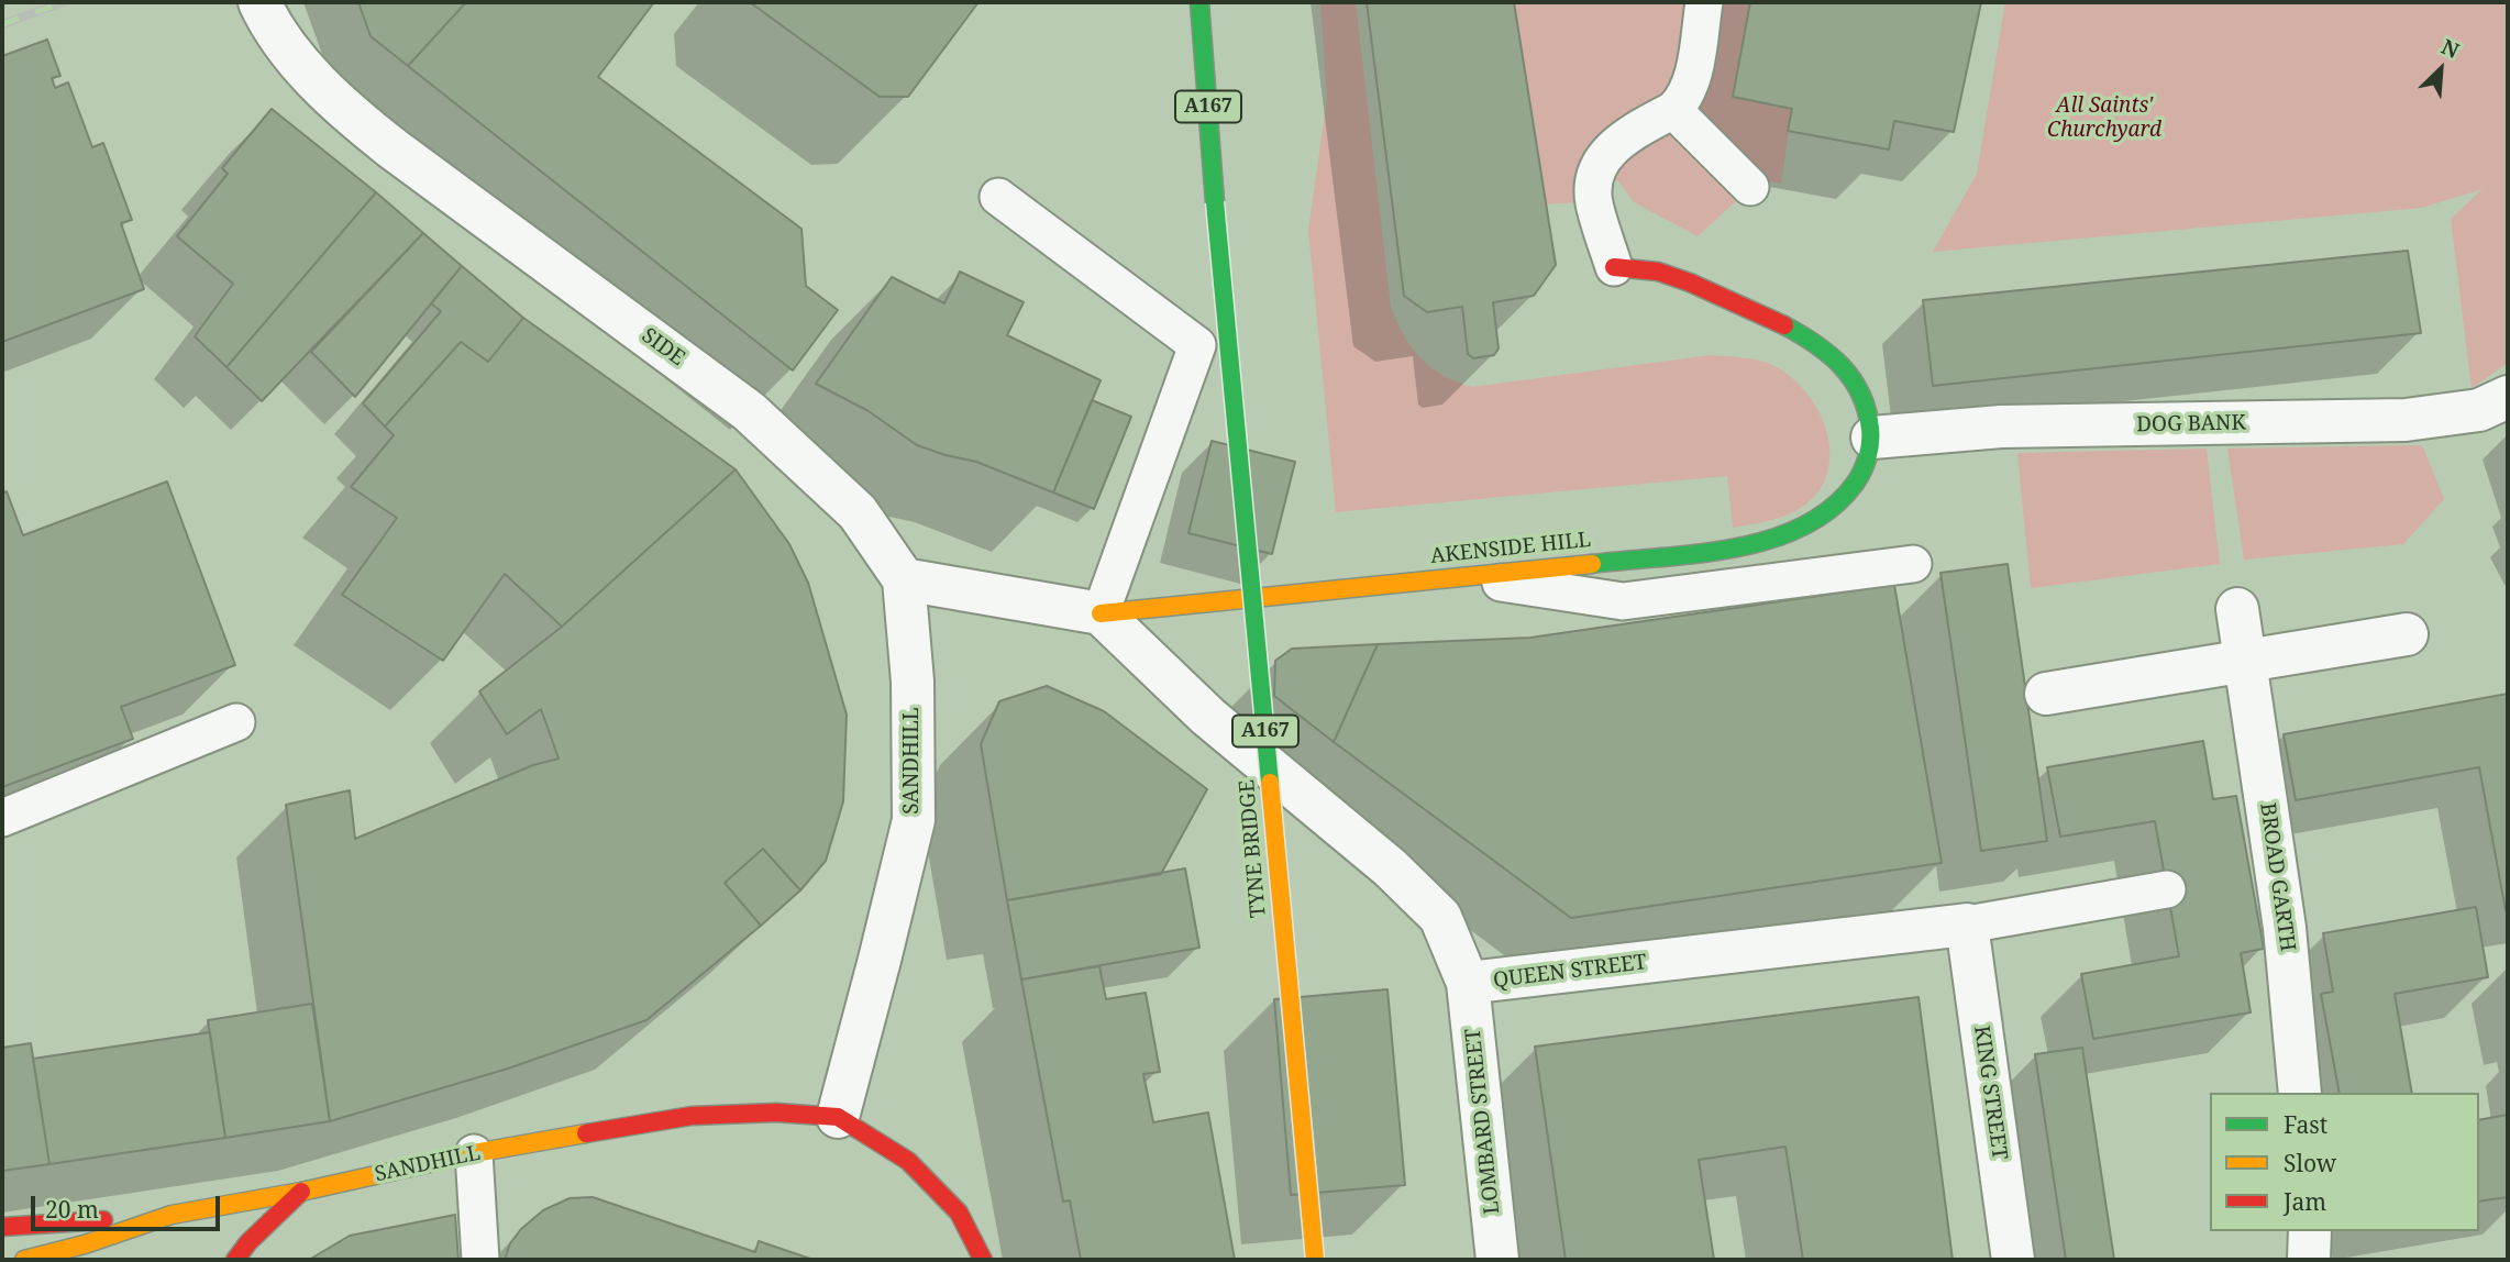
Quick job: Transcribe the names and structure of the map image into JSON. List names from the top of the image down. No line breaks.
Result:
{"streets":{"main road":["A167","AKENSIDE HILL","SANDHILL","TYNE BRIDGE"],"street":["SIDE","DOG BANK","BROAD GARTH","QUEEN STREET","KING STREET","LOMBARD STREET"]},"crossings":[["SIDE","SANDHILL"],["DOG BANK","AKENSIDE HILL"],["AKENSIDE HILL","QUEEN STREET"],["QUEEN STREET","KING STREET"],["QUEEN STREET","LOMBARD STREET"]],"parks":["All Saints' Churchyard"],"legend":["Fast","Slow","Jam"],"scale_bar":"20 m","north":"top right"}
